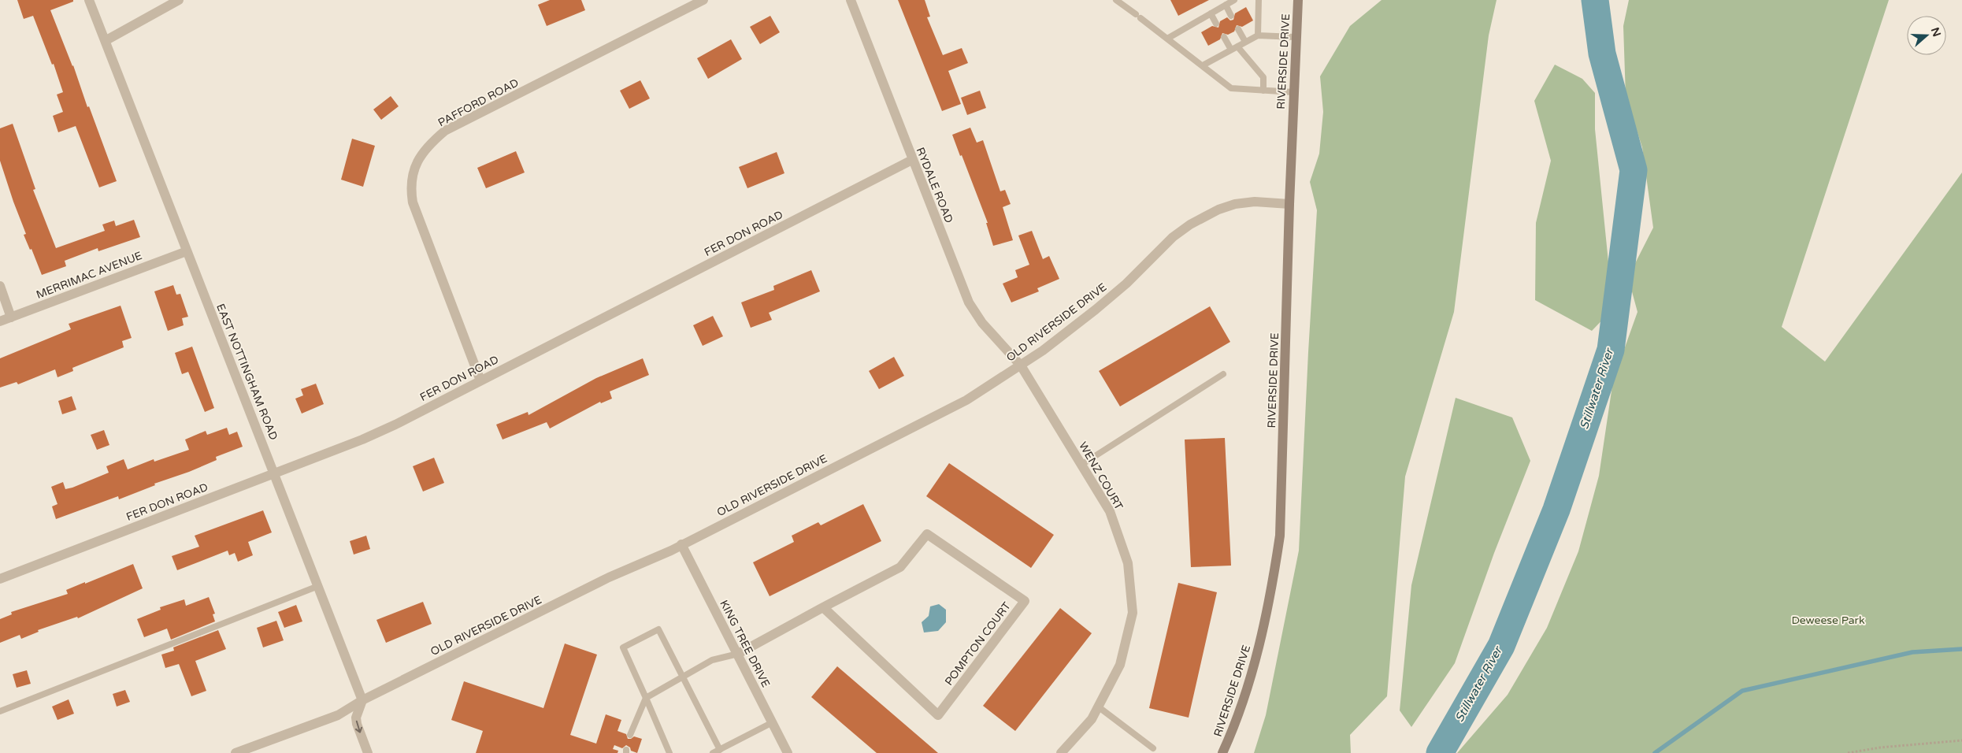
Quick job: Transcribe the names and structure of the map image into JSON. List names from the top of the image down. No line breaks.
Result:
{"streets":{"main road":["RIVERSIDE DRIVE"],"street":["PAFFORD ROAD","RYDALE ROAD","FER DON ROAD","MERRIMAC AVENUE","OLD RIVERSIDE DRIVE","EAST NOTTINGHAM ROAD","WENZ COURT","KING TREE DRIVE","POMPTON COURT"]},"crossings":[["RIVERSIDE DRIVE","OLD RIVERSIDE DRIVE"],["PAFFORD ROAD","FER DON ROAD"],["RYDALE ROAD","FER DON ROAD"],["RYDALE ROAD","OLD RIVERSIDE DRIVE"],["RYDALE ROAD","WENZ COURT"],["FER DON ROAD","EAST NOTTINGHAM ROAD"],["MERRIMAC AVENUE","EAST NOTTINGHAM ROAD"],["OLD RIVERSIDE DRIVE","EAST NOTTINGHAM ROAD"],["OLD RIVERSIDE DRIVE","WENZ COURT"],["OLD RIVERSIDE DRIVE","KING TREE DRIVE"],["KING TREE DRIVE","POMPTON COURT"]],"water":["Stillwater River"],"parks":["Deweese Park"],"north":"right"}
